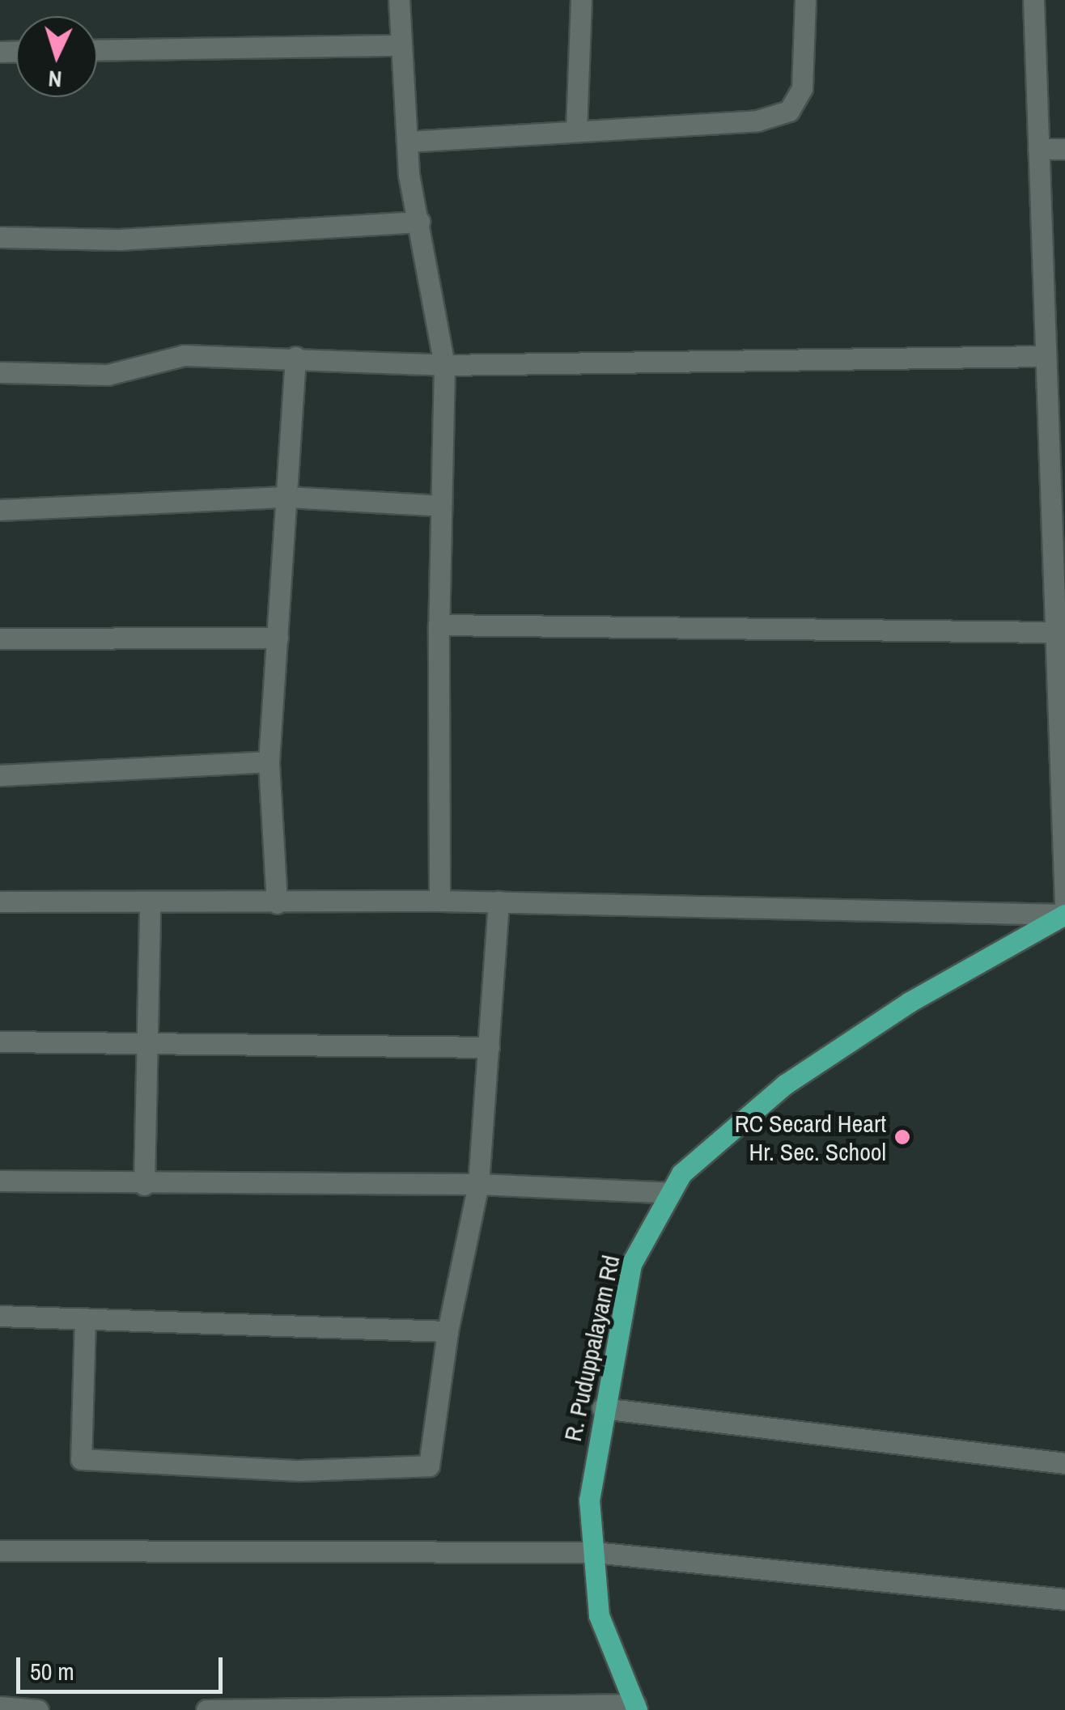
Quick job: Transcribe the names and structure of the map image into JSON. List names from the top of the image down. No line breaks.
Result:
{"streets":{"main road":["R. Puduppalayam Rd"]},"places":["RC Secard Heart Hr. Sec. School"],"scale_bar":"50 m","north":"bottom"}
